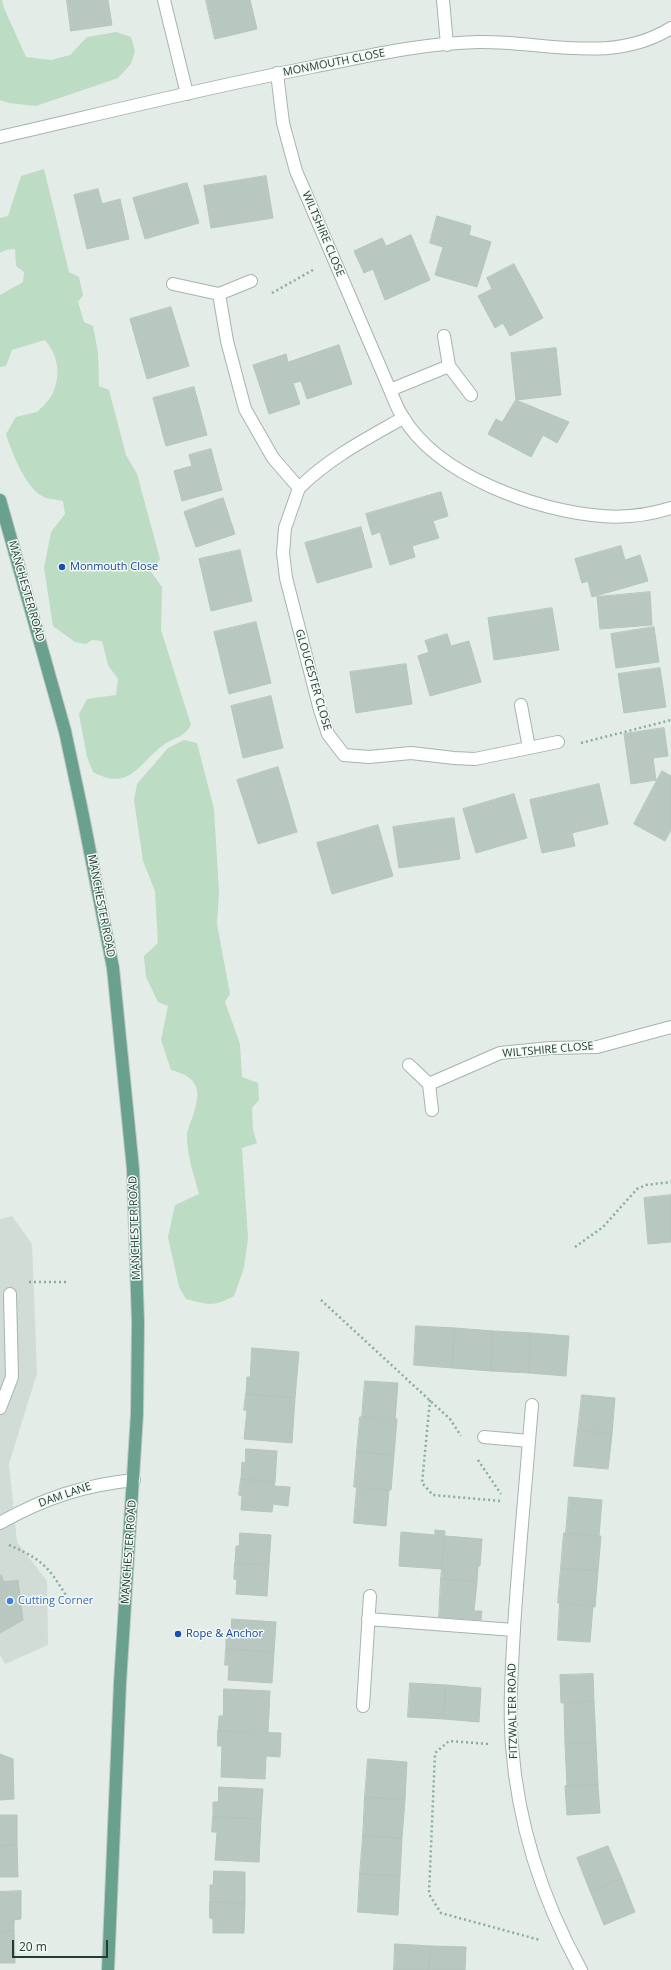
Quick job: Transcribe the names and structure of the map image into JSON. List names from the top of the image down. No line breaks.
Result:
{"streets":{"main road":["MANCHESTER ROAD"],"street":["MONMOUTH CLOSE","WILTSHIRE CLOSE","GLOUCESTER CLOSE","DAM LANE","FITZWALTER ROAD"]},"crossings":[["MONMOUTH CLOSE","WILTSHIRE CLOSE"],["WILTSHIRE CLOSE","GLOUCESTER CLOSE"],["MANCHESTER ROAD","DAM LANE"]],"places":["Monmouth Close","Cutting Corner","Rope & Anchor"],"scale_bar":"20 m"}
